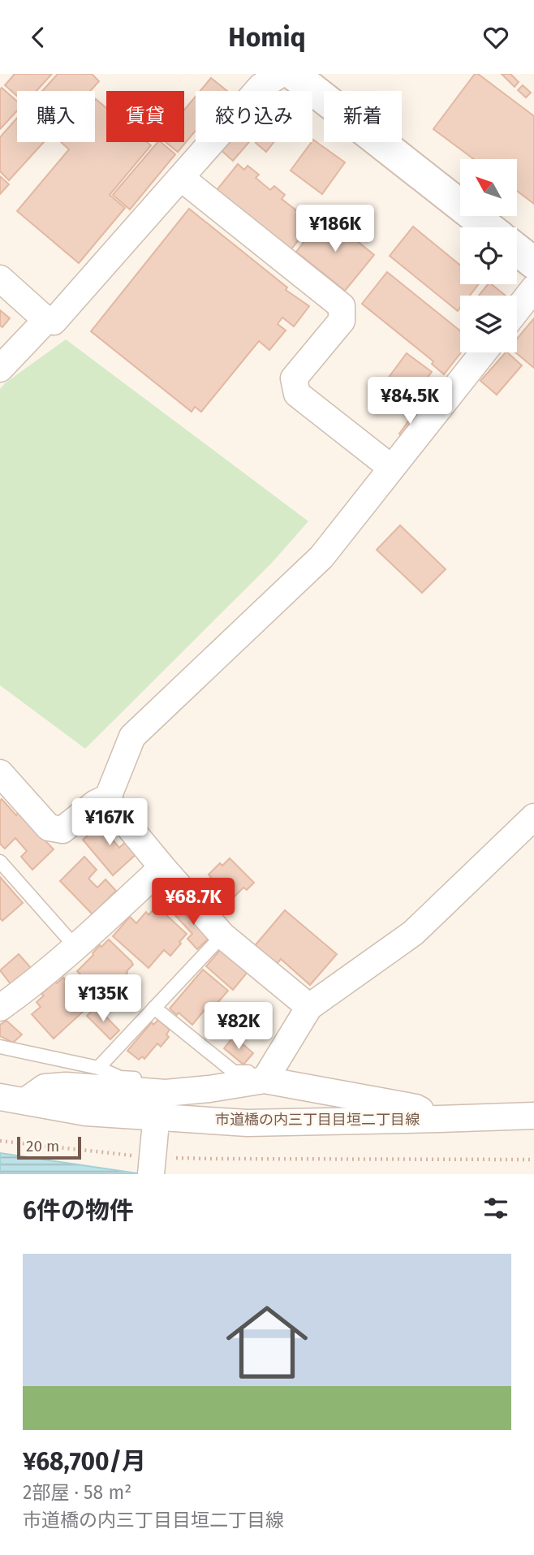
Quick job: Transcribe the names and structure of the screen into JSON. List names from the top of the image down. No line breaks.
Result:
{"streets":{"street":["市道橋の内三丁目目垣二丁目線"]},"scale_bar":"20 m","north":"top left","page":{"header":"Homiq","chip":["購入","賃貸","絞り込み","新着"],"price":["¥186K","¥84.5K","¥167K","¥68.7K","¥135K","¥82K"],"scale":"20 m","heading":"6件の物件","list":[{"name":"¥68,700/月","note":"2部屋 · 58 m² · 市道橋の内三丁目目垣二丁目線"}]}}
